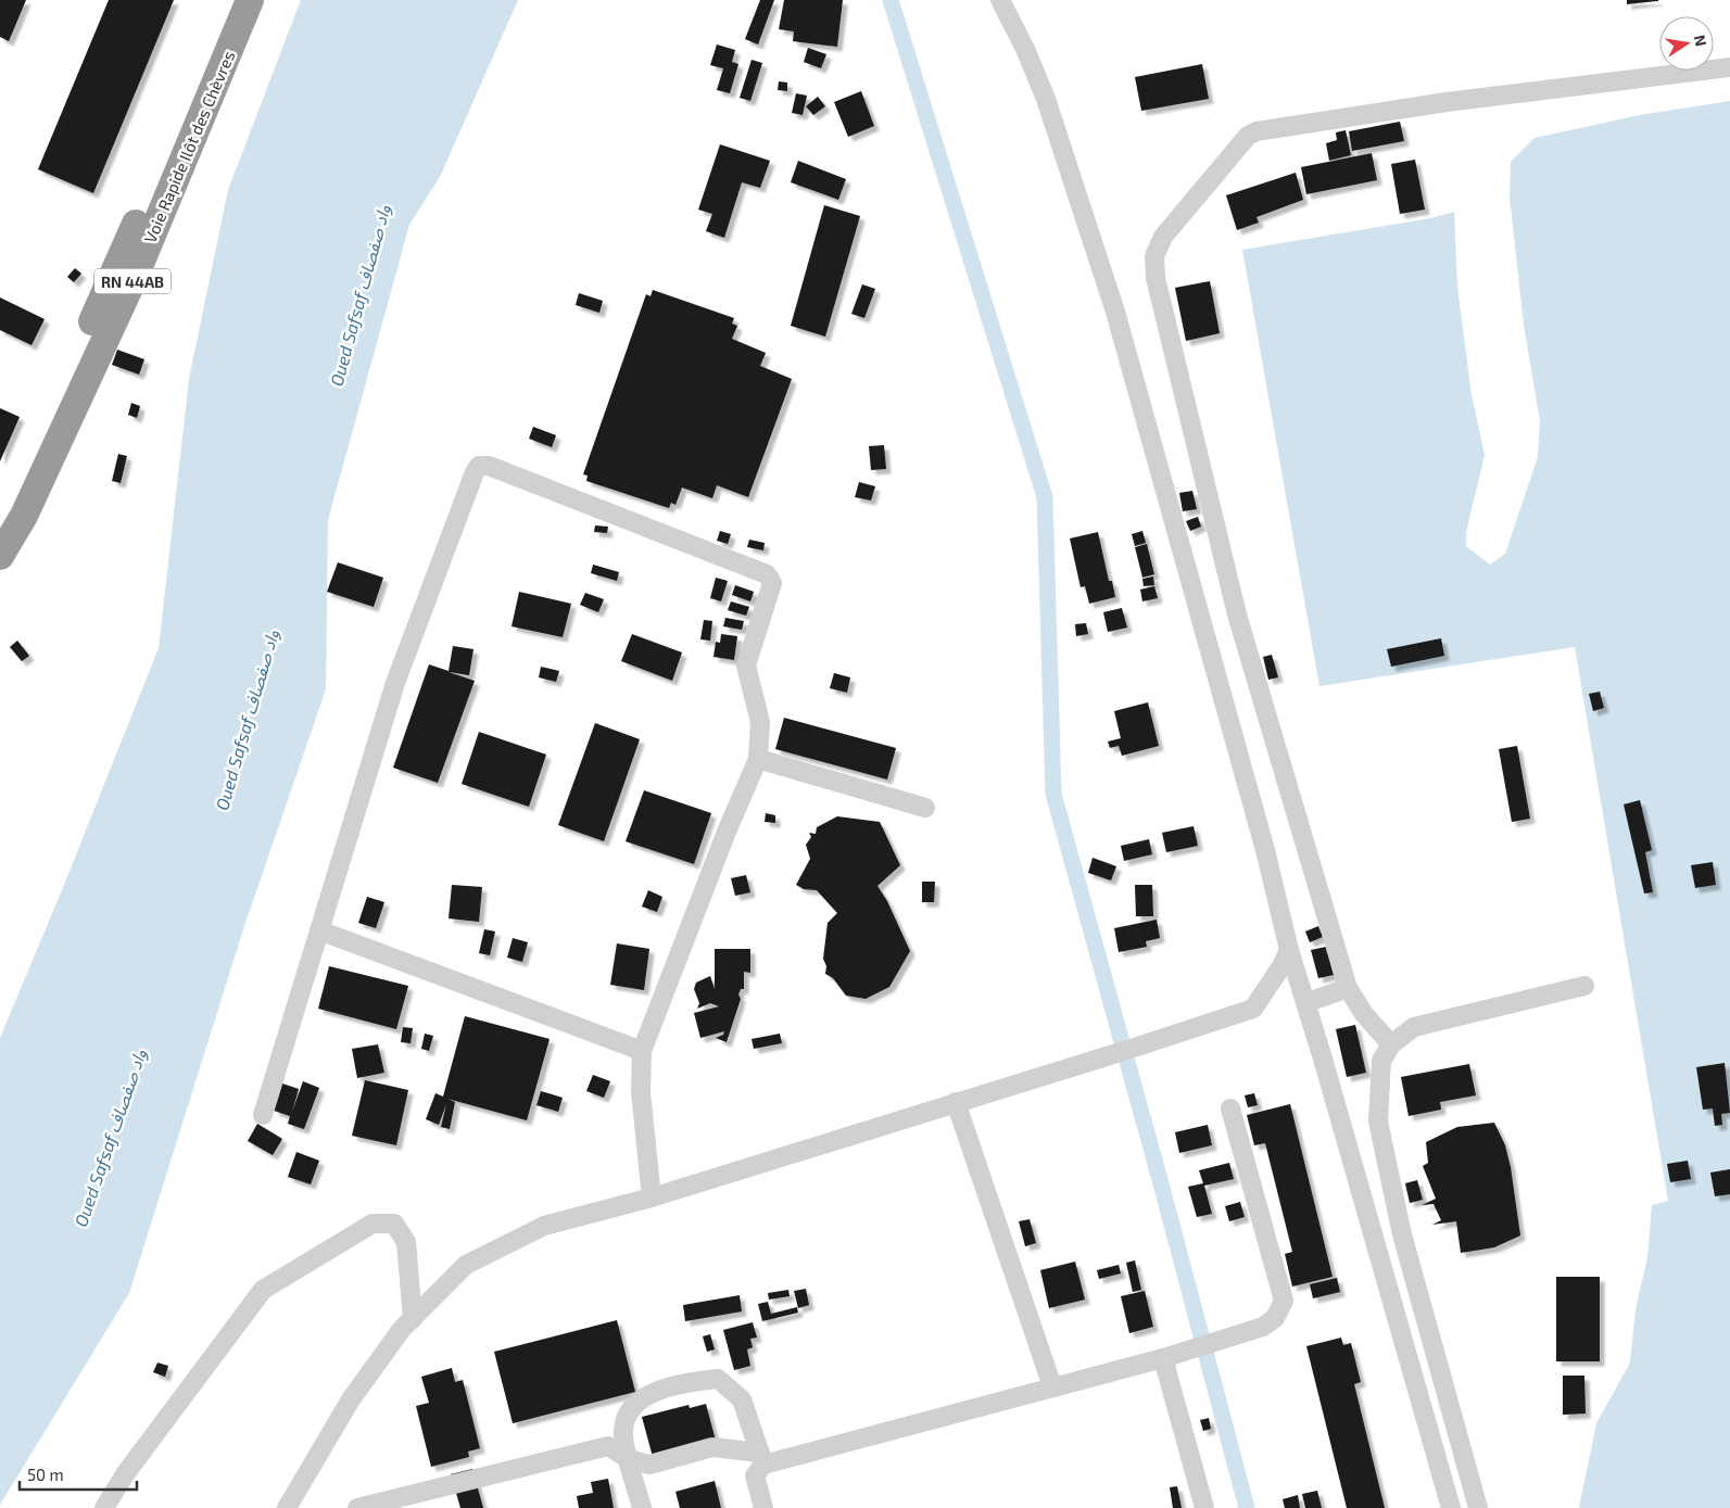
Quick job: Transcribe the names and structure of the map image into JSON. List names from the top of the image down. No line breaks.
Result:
{"streets":{"highway":["Voie Rapide Ilôt des Chèvres","RN 44AB"]},"water":["Oued Safsaf واد صفصاف"],"scale_bar":"50 m","north":"right"}
